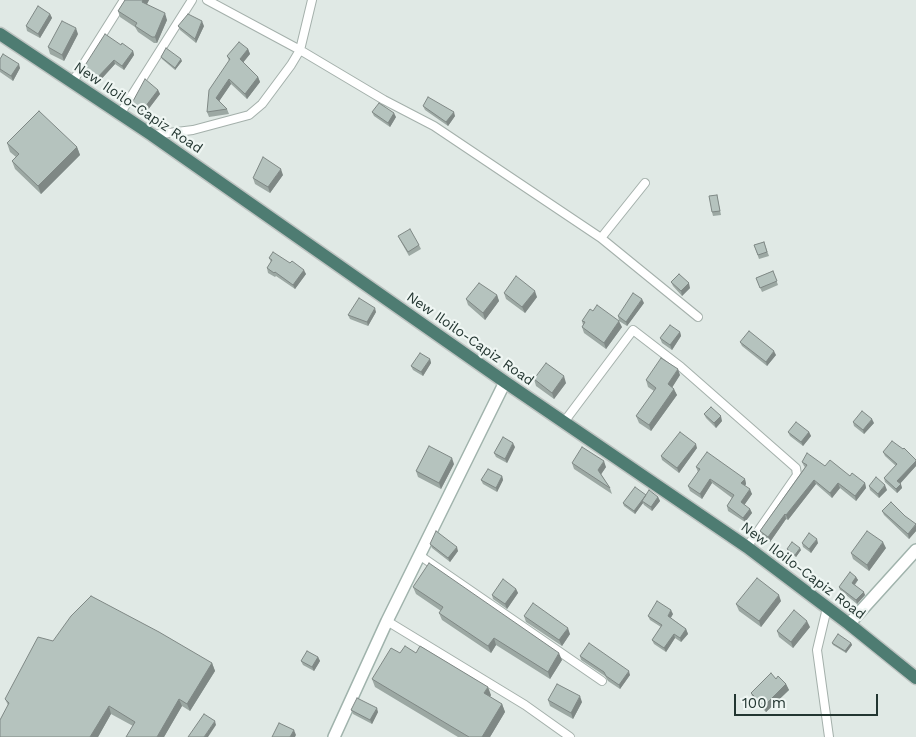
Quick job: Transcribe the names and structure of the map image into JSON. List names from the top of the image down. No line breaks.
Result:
{"streets":{"highway":["New Iloilo-Capiz Road"]},"scale_bar":"100 m"}
